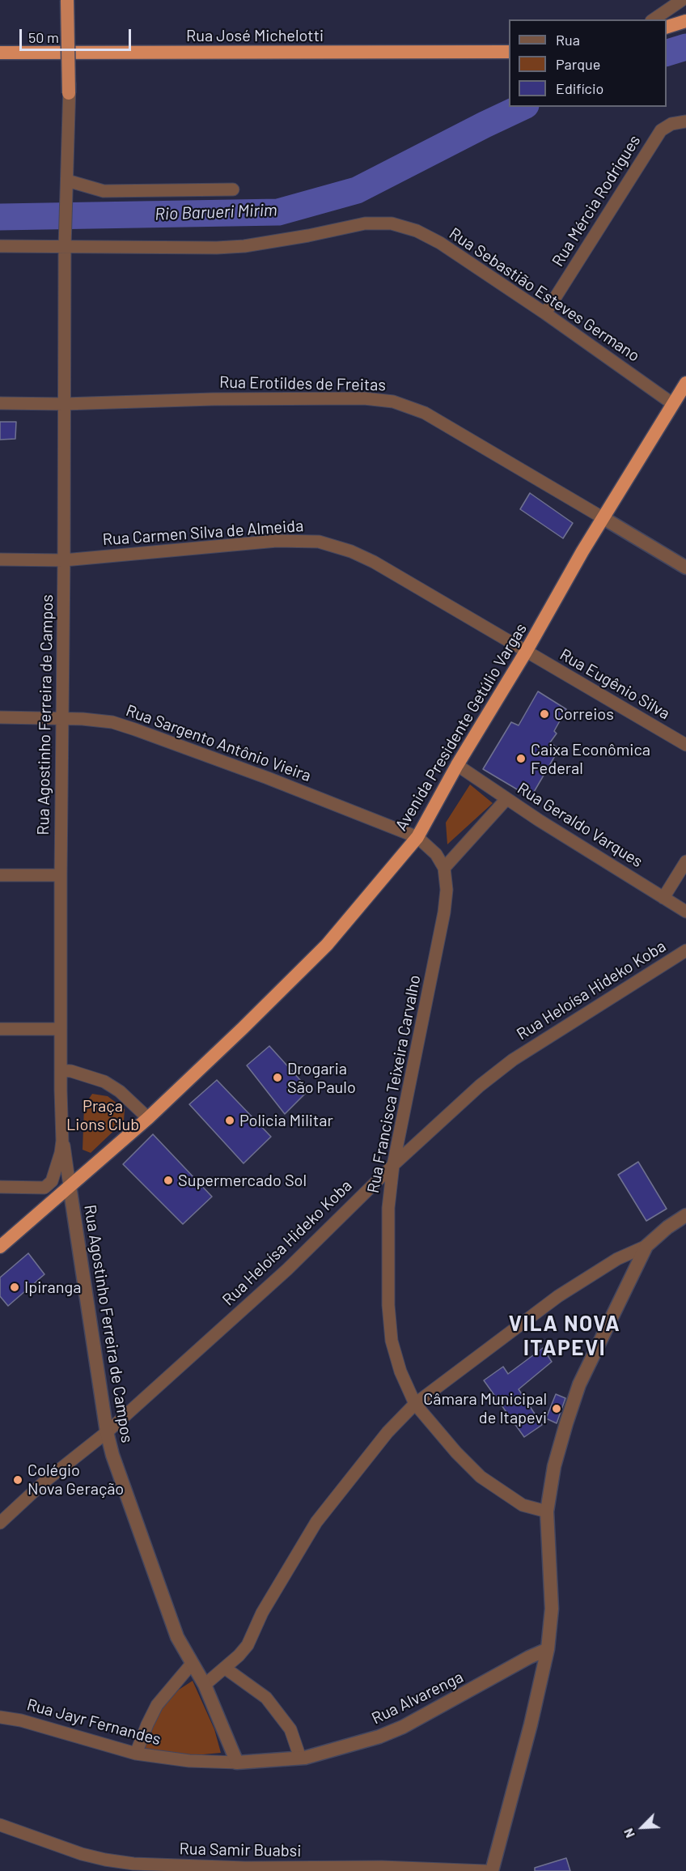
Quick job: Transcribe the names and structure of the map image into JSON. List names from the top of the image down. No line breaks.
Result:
{"streets":{"highway":["Rua José Michelotti","Avenida Presidente Getúlio Vargas"],"street":["Rua Mércia Rodrigues","Rua Sebastião Esteves Germano","Rua Erotildes de Freitas","Rua Carmen Silva de Almeida","Rua Eugênio Silva","Rua Agostinho Ferreira de Campos","Rua Sargento Antônio Vieira","Rua Geraldo Varques","Rua Heloísa Hideko Koba","Rua Francisca Teixeira Carvalho","Rua Alvarenga","Rua Jayr Fernandes","Rua Samir Buabsi"]},"crossings":[["Rua José Michelotti","Rua Agostinho Ferreira de Campos"],["Rua Mércia Rodrigues","Rua Sebastião Esteves Germano"],["Rua Sebastião Esteves Germano","Rua Agostinho Ferreira de Campos"],["Rua Sebastião Esteves Germano","Avenida Presidente Getúlio Vargas"],["Rua Erotildes de Freitas","Rua Agostinho Ferreira de Campos"],["Rua Erotildes de Freitas","Avenida Presidente Getúlio Vargas"],["Rua Carmen Silva de Almeida","Rua Eugênio Silva"],["Rua Carmen Silva de Almeida","Rua Agostinho Ferreira de Campos"],["Rua Carmen Silva de Almeida","Avenida Presidente Getúlio Vargas"],["Rua Eugênio Silva","Avenida Presidente Getúlio Vargas"],["Rua Agostinho Ferreira de Campos","Avenida Presidente Getúlio Vargas"],["Rua Agostinho Ferreira de Campos","Rua Sargento Antônio Vieira"],["Rua Agostinho Ferreira de Campos","Rua Heloísa Hideko Koba"],["Rua Agostinho Ferreira de Campos","Rua Alvarenga"],["Rua Agostinho Ferreira de Campos","Rua Jayr Fernandes"],["Avenida Presidente Getúlio Vargas","Rua Sargento Antônio Vieira"],["Avenida Presidente Getúlio Vargas","Rua Geraldo Varques"],["Rua Heloísa Hideko Koba","Rua Francisca Teixeira Carvalho"],["Rua Alvarenga","Rua Jayr Fernandes"]],"districts":["VILA NOVA ITAPEVI"],"water":["Rio Barueri Mirim"],"parks":["Praça Lions Club"],"places":["Correios","Caixa Econômica Federal","Drogaria São Paulo","Policia Militar","Supermercado Sol","Ipiranga","Câmara Municipal de Itapevi","Colégio Nova Geração"],"legend":["Rua","Parque","Edifício"],"scale_bar":"50 m","north":"bottom left"}
